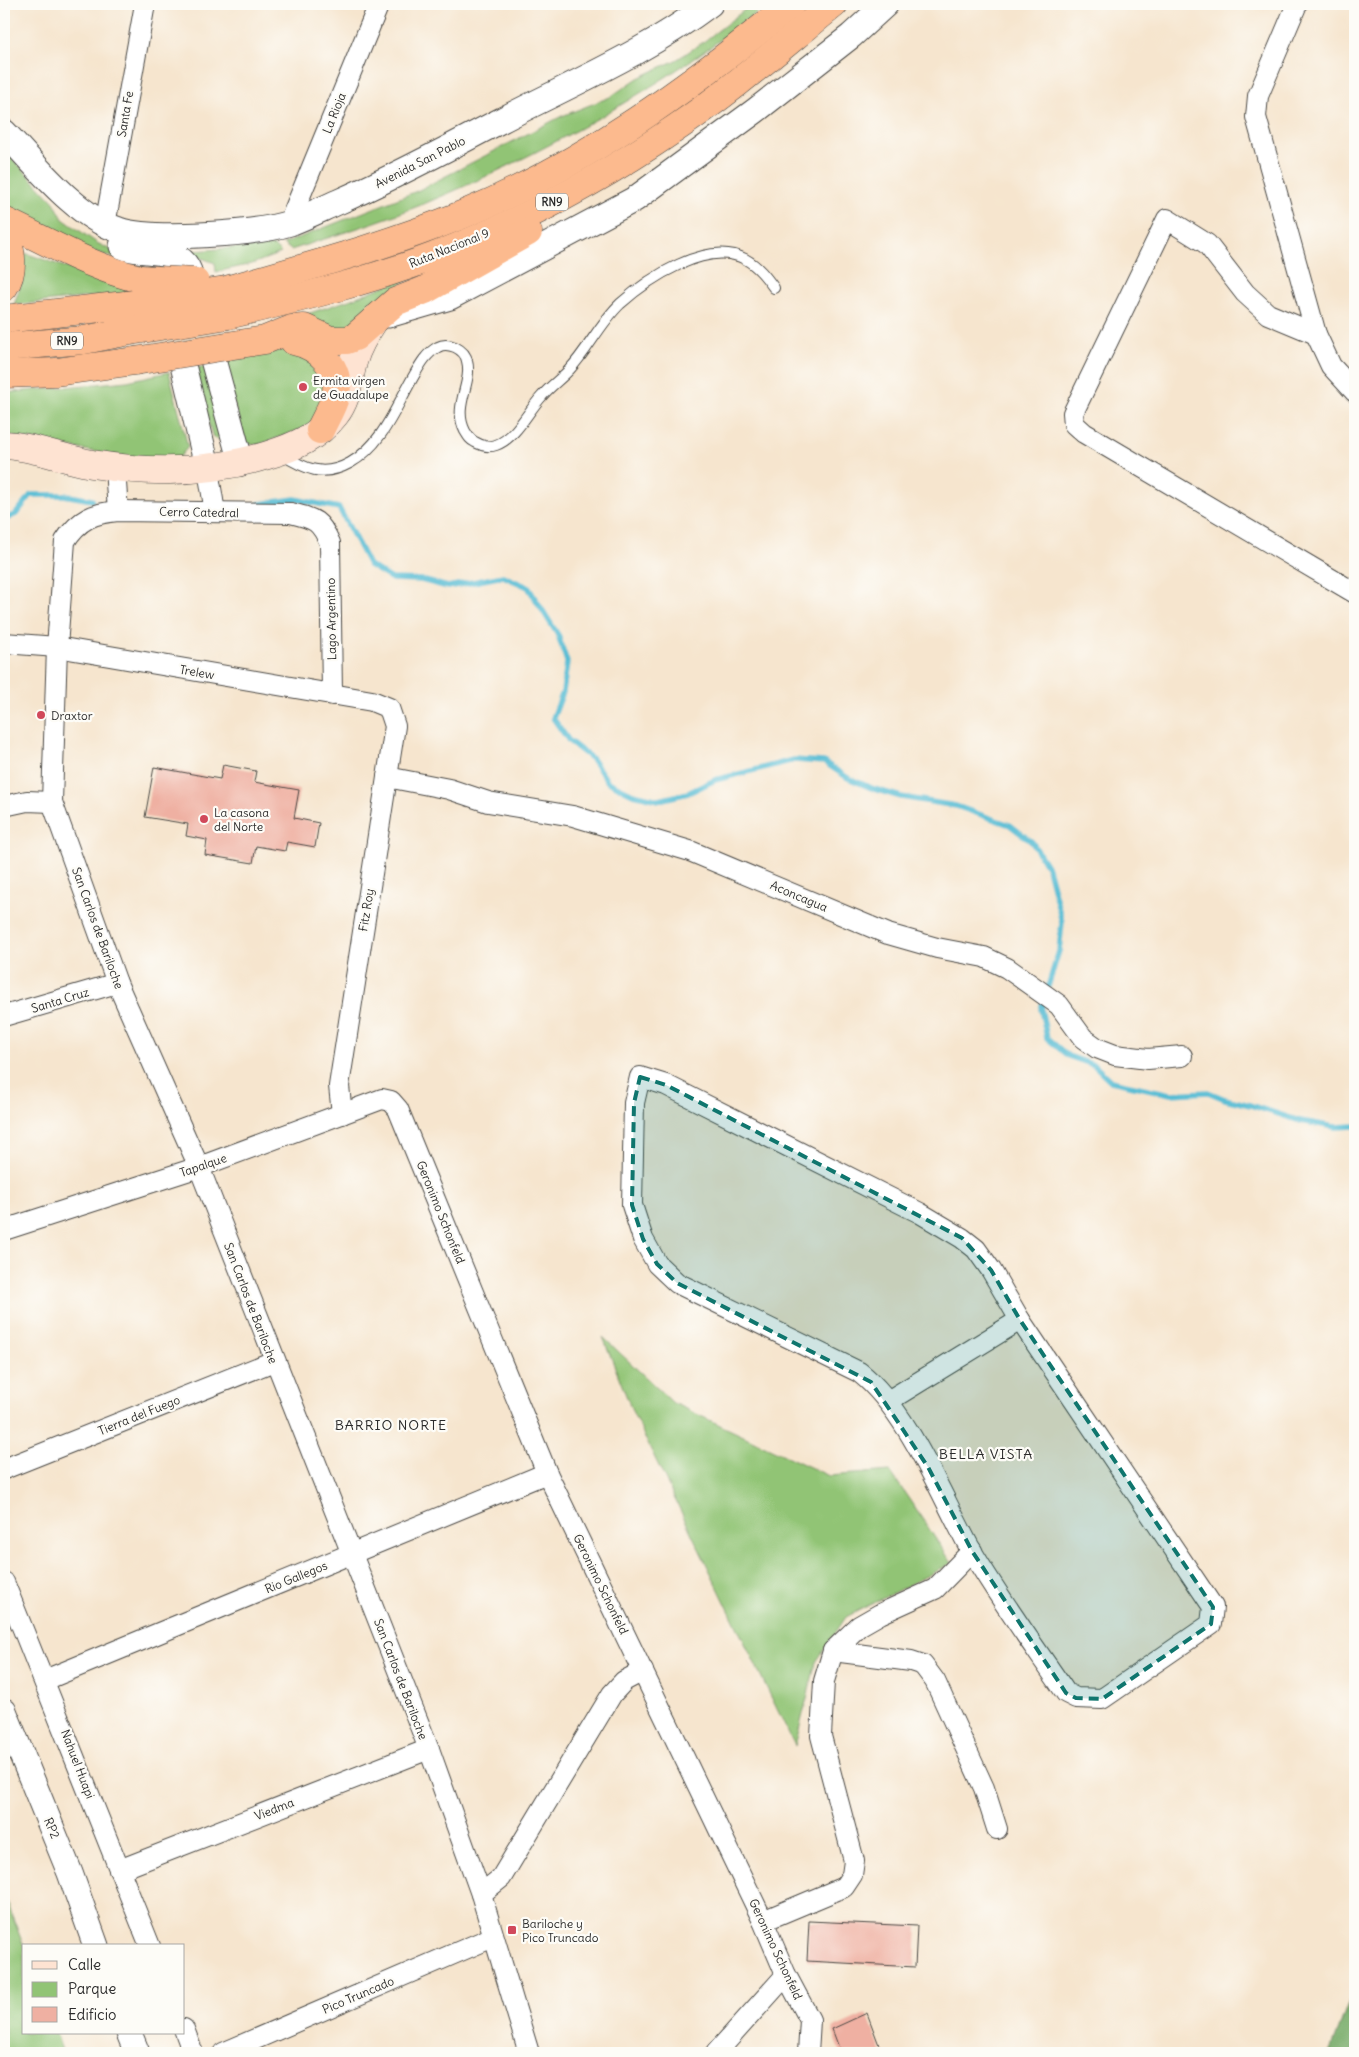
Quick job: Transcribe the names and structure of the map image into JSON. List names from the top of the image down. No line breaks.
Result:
{"streets":{"highway":["RN9","Ruta Nacional 9"],"street":["La Rioja","Santa Fe","Avenida San Pablo","Cerro Catedral","Lago Argentino","Trelew","Aconcagua","Fitz Roy","San Carlos de Bariloche","Santa Cruz","Tapalque","Geronimo Schonfeld","Tierra del Fuego","Rio Gallegos","Nahuel Huapi","Viedma","RP2","Pico Truncado"]},"crossings":[["La Rioja","Avenida San Pablo"],["Santa Fe","Avenida San Pablo"],["Cerro Catedral","Lago Argentino"],["Cerro Catedral","San Carlos de Bariloche"],["Lago Argentino","Trelew"],["Trelew","Fitz Roy"],["Trelew","San Carlos de Bariloche"],["Aconcagua","Fitz Roy"],["Fitz Roy","Tapalque"],["San Carlos de Bariloche","Santa Cruz"],["San Carlos de Bariloche","Tapalque"],["San Carlos de Bariloche","Tierra del Fuego"],["San Carlos de Bariloche","Rio Gallegos"],["San Carlos de Bariloche","Viedma"],["San Carlos de Bariloche","Pico Truncado"],["Tapalque","Geronimo Schonfeld"],["Geronimo Schonfeld","Rio Gallegos"],["Rio Gallegos","Nahuel Huapi"],["Nahuel Huapi","Viedma"]],"districts":["BARRIO NORTE","BELLA VISTA"],"places":{"other":["Ermita virgen de Guadalupe","Draxtor","La casona del Norte"],"transit":["Bariloche y Pico Truncado"]},"legend":["Calle","Parque","Edificio"]}
